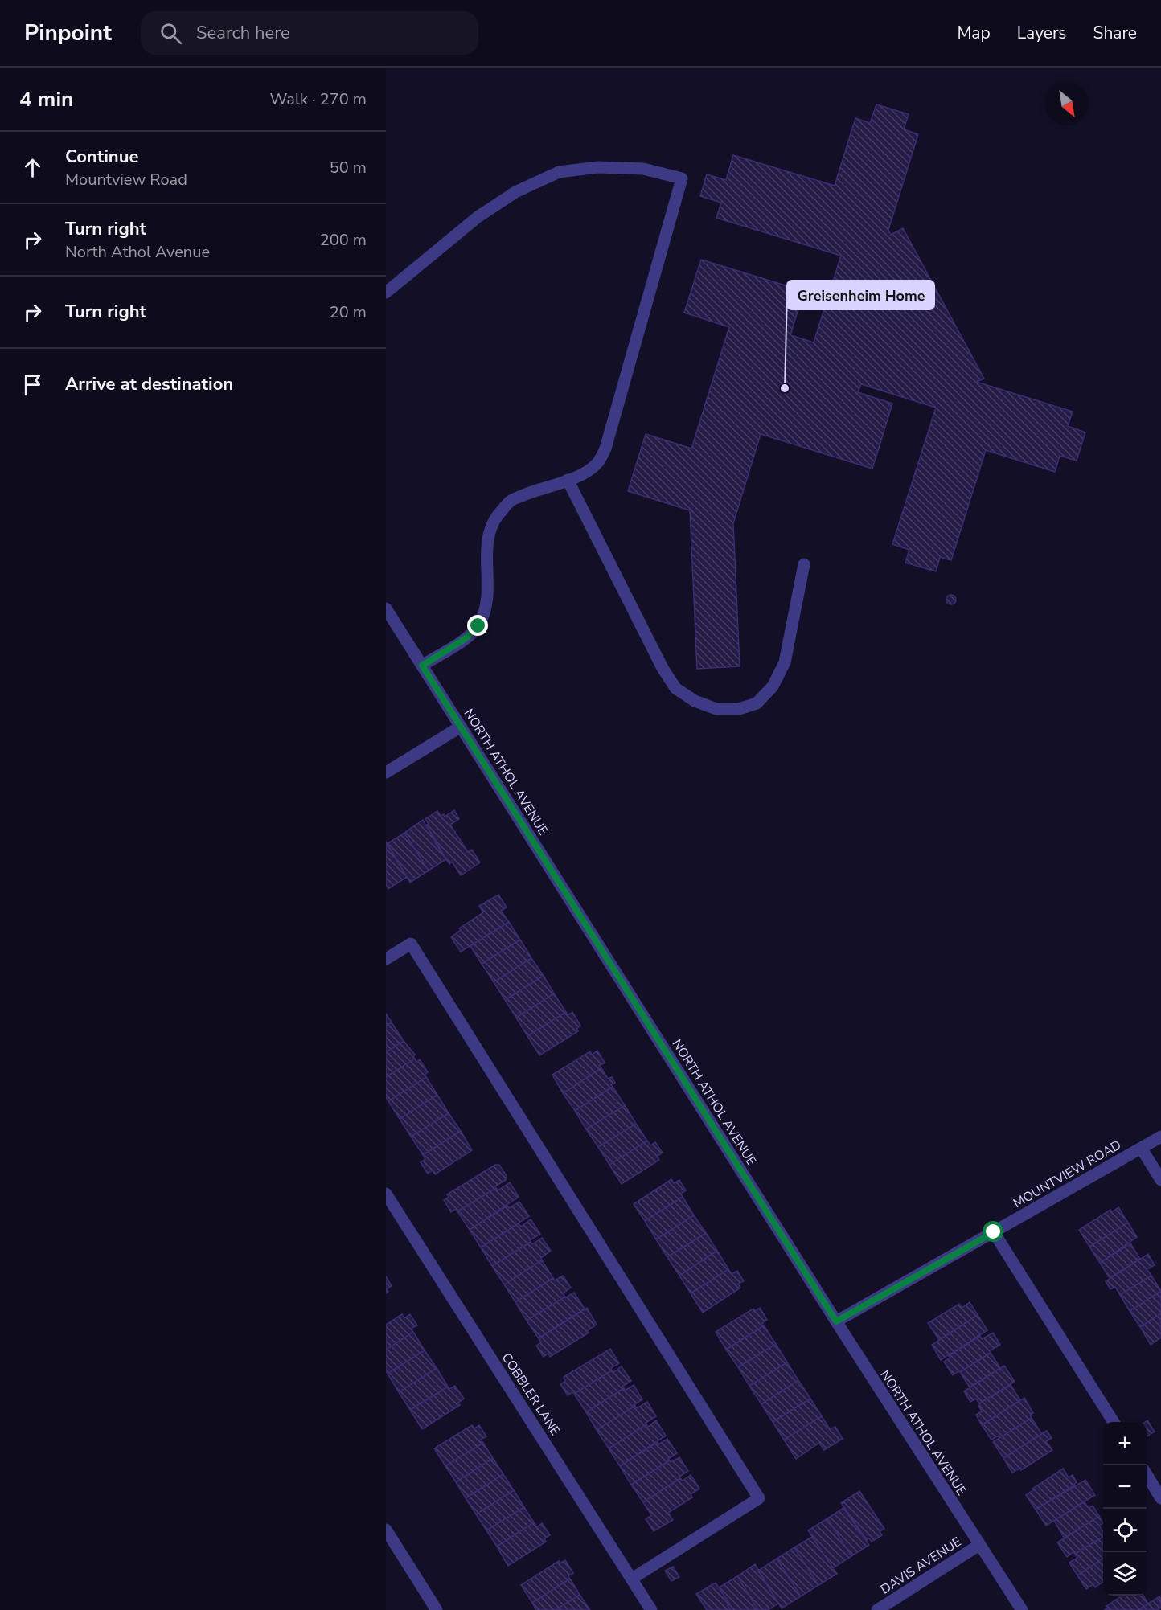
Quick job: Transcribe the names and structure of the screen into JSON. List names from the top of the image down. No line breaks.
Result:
{"streets":{"street":["NORTH ATHOL AVENUE","MOUNTVIEW ROAD","COBBLER LANE","DAVIS AVENUE"]},"crossings":[["NORTH ATHOL AVENUE","MOUNTVIEW ROAD"],["NORTH ATHOL AVENUE","DAVIS AVENUE"]],"places":["Greisenheim Home"],"north":"bottom right","page":{"header":"Pinpoint","search":"Search here","nav":["Map","Layers","Share"],"heading":["4 min","Walk · 270 m"],"list":[["Continue","Mountview Road","50 m"],["Turn right","North Athol Avenue","200 m"],["Turn right","20 m"],"Arrive at destination"],"map_buttons":["+","−"]}}
